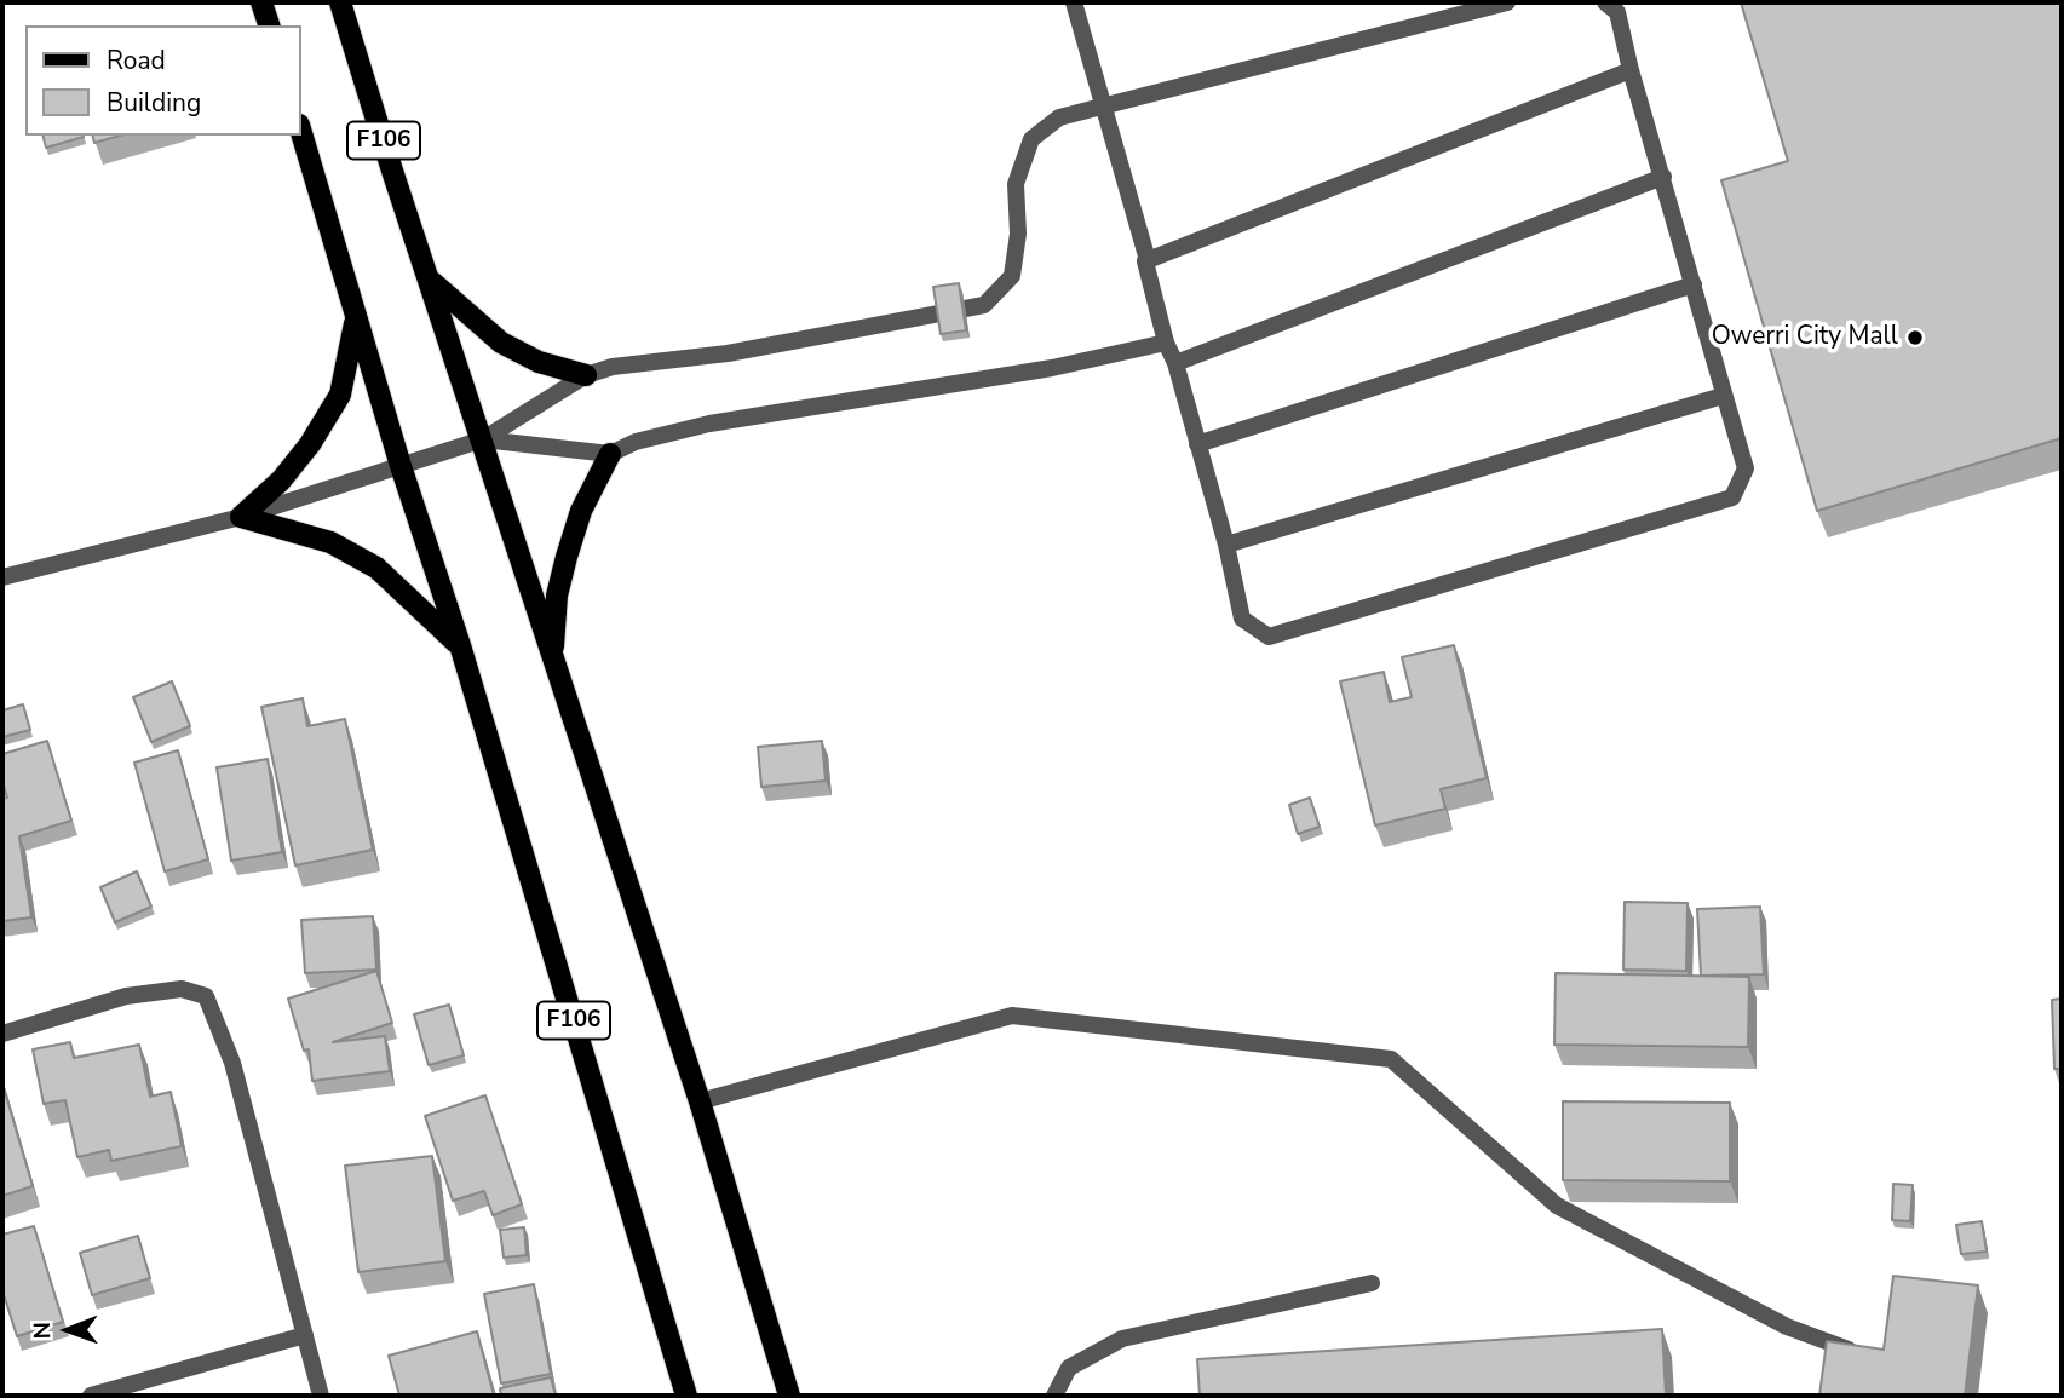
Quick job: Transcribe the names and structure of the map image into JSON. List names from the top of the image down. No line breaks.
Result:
{"streets":{"main road":["F106"]},"places":["Owerri City Mall"],"legend":["Road","Building"],"north":"left"}
